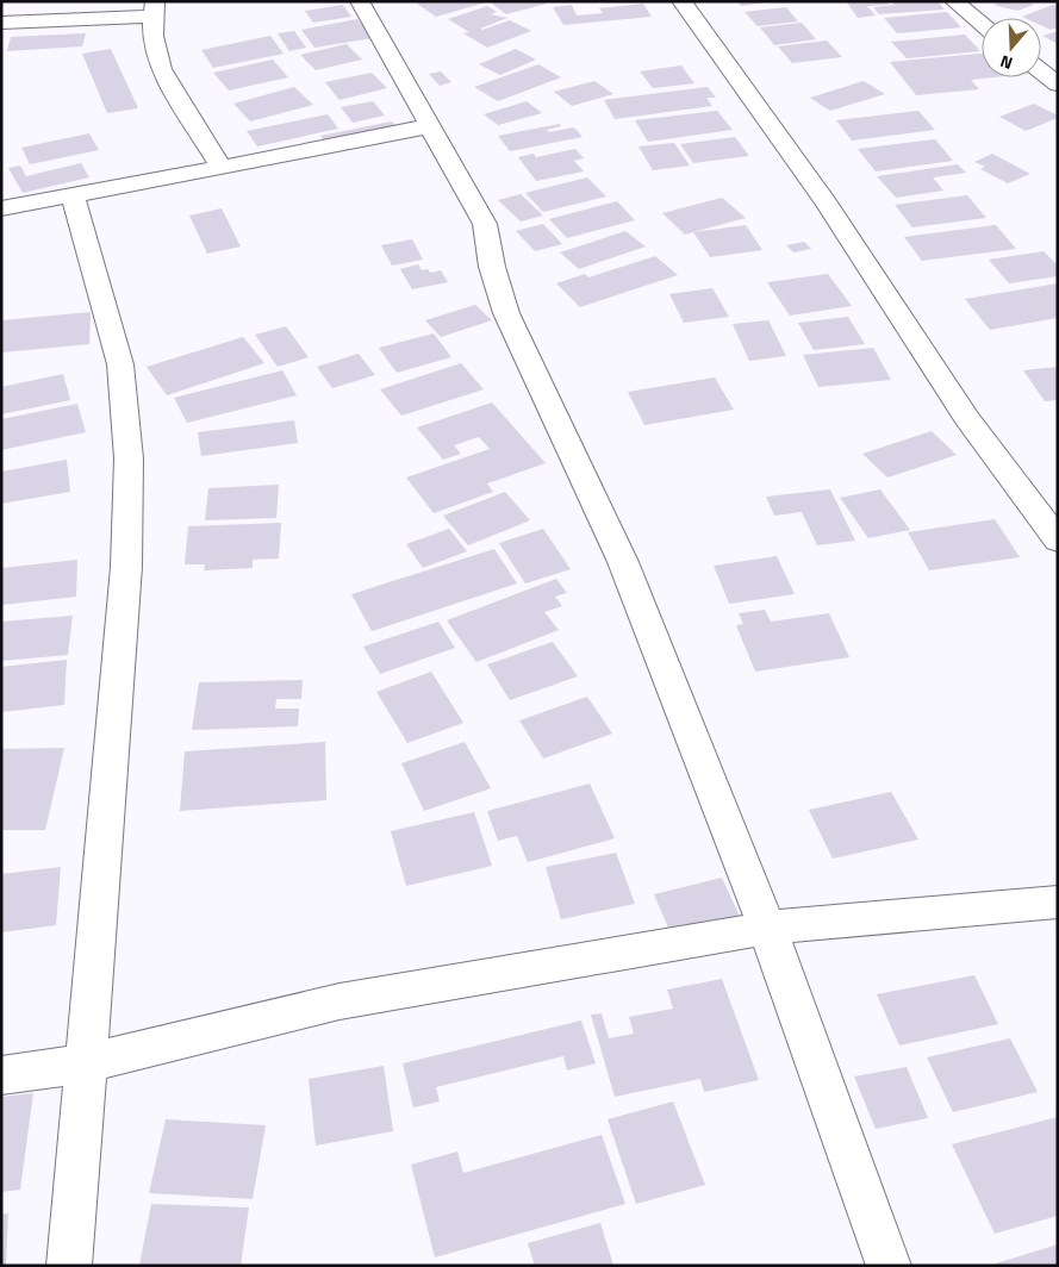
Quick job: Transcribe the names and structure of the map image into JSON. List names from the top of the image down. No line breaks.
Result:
{"north":"bottom"}
